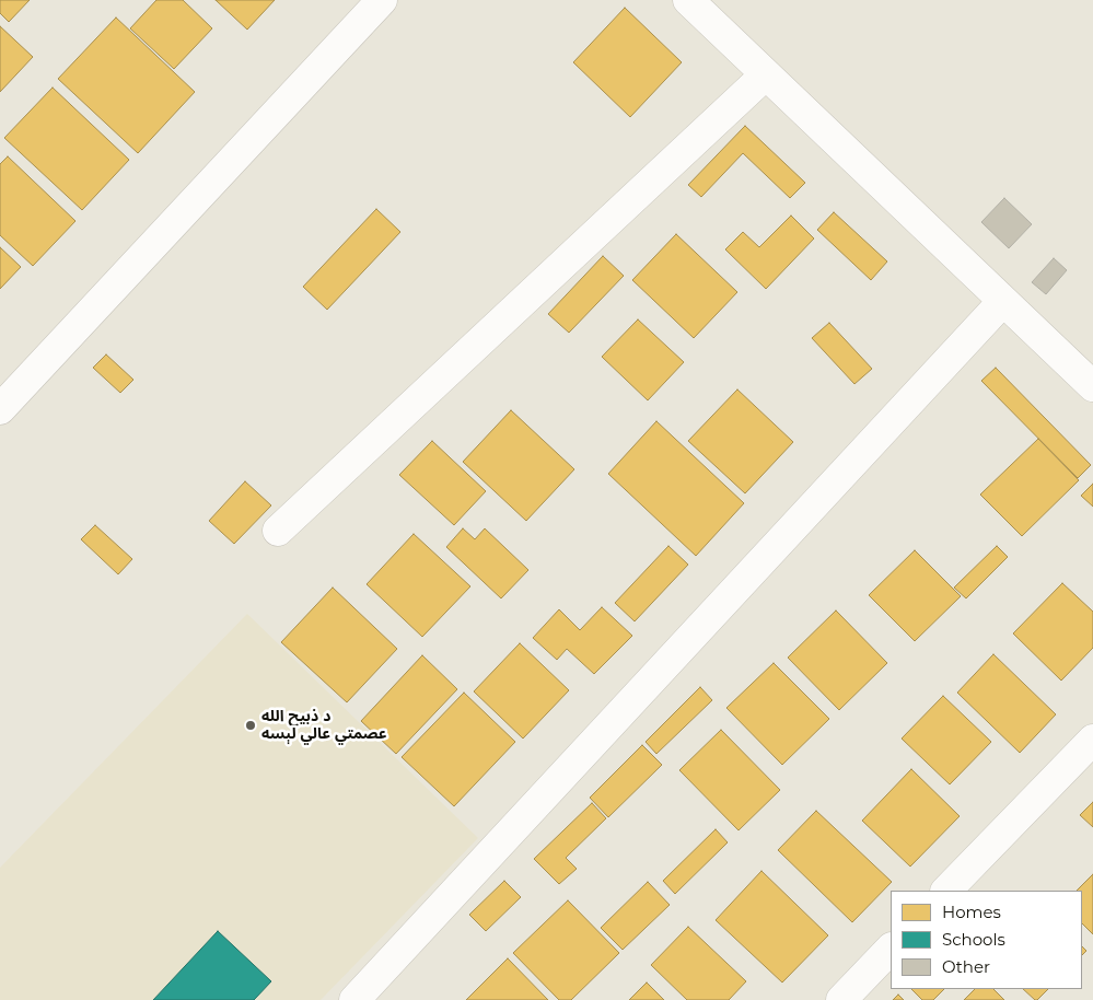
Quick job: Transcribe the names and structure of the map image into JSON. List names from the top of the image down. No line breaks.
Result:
{"places":["د ذبیح الله عصمتي عالي لېسه"],"legend":["Homes","Schools","Other"]}
